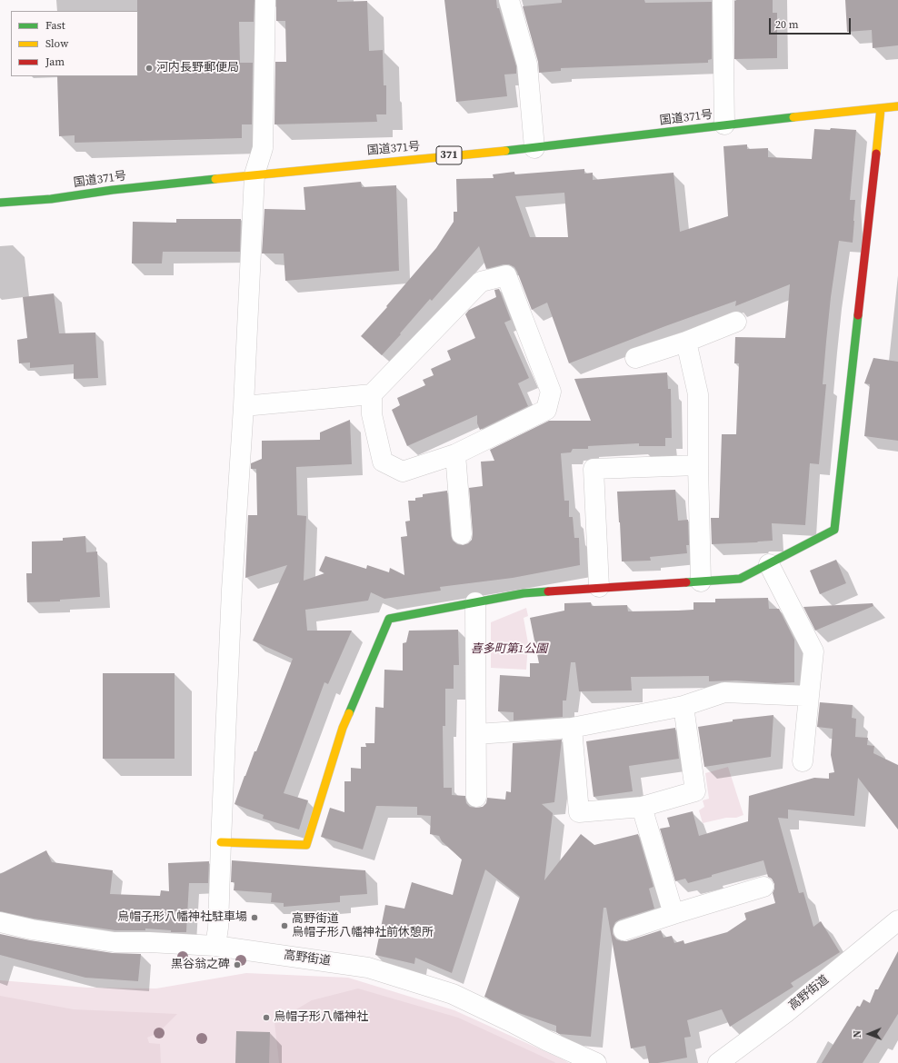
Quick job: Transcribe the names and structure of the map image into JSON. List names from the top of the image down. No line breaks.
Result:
{"streets":{"main road":["国道371号","371"],"street":["高野街道"]},"parks":["喜多町第1公園"],"places":["河内長野郵便局","烏帽子形八幡神社駐車場","高野街道 烏帽子形八幡神社前休憩所","黒谷翁之碑","烏帽子形八幡神社"],"legend":["Fast","Slow","Jam"],"scale_bar":"20 m","north":"left"}
